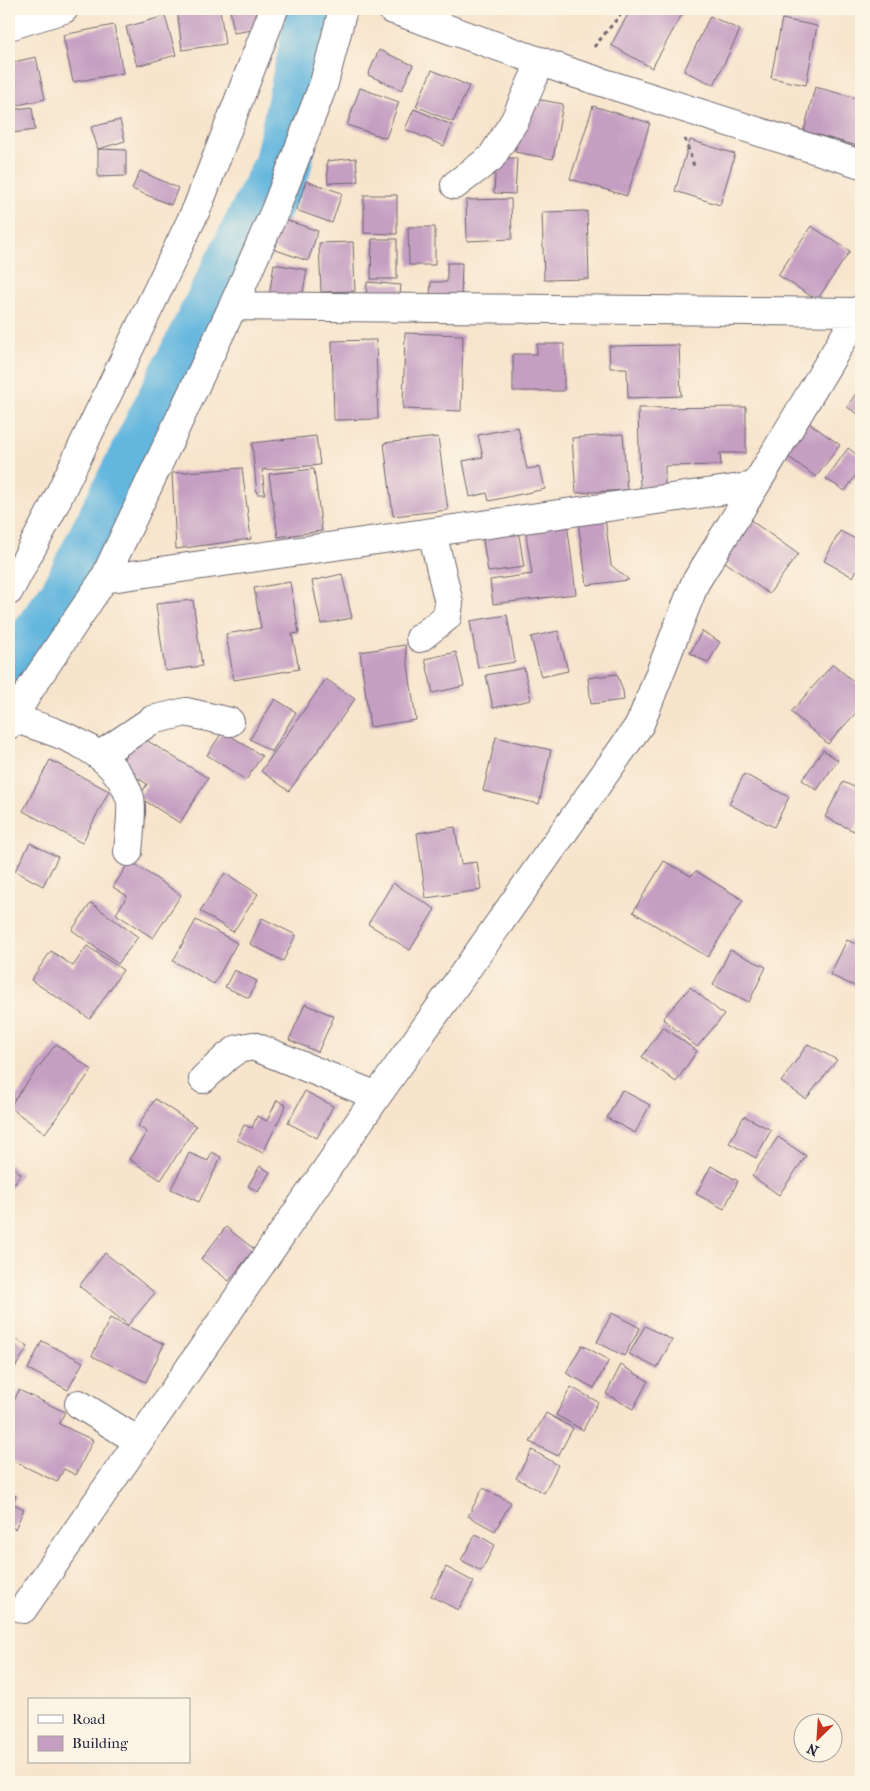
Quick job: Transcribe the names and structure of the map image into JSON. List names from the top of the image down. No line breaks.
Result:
{"legend":["Road","Building"],"north":"bottom left"}
